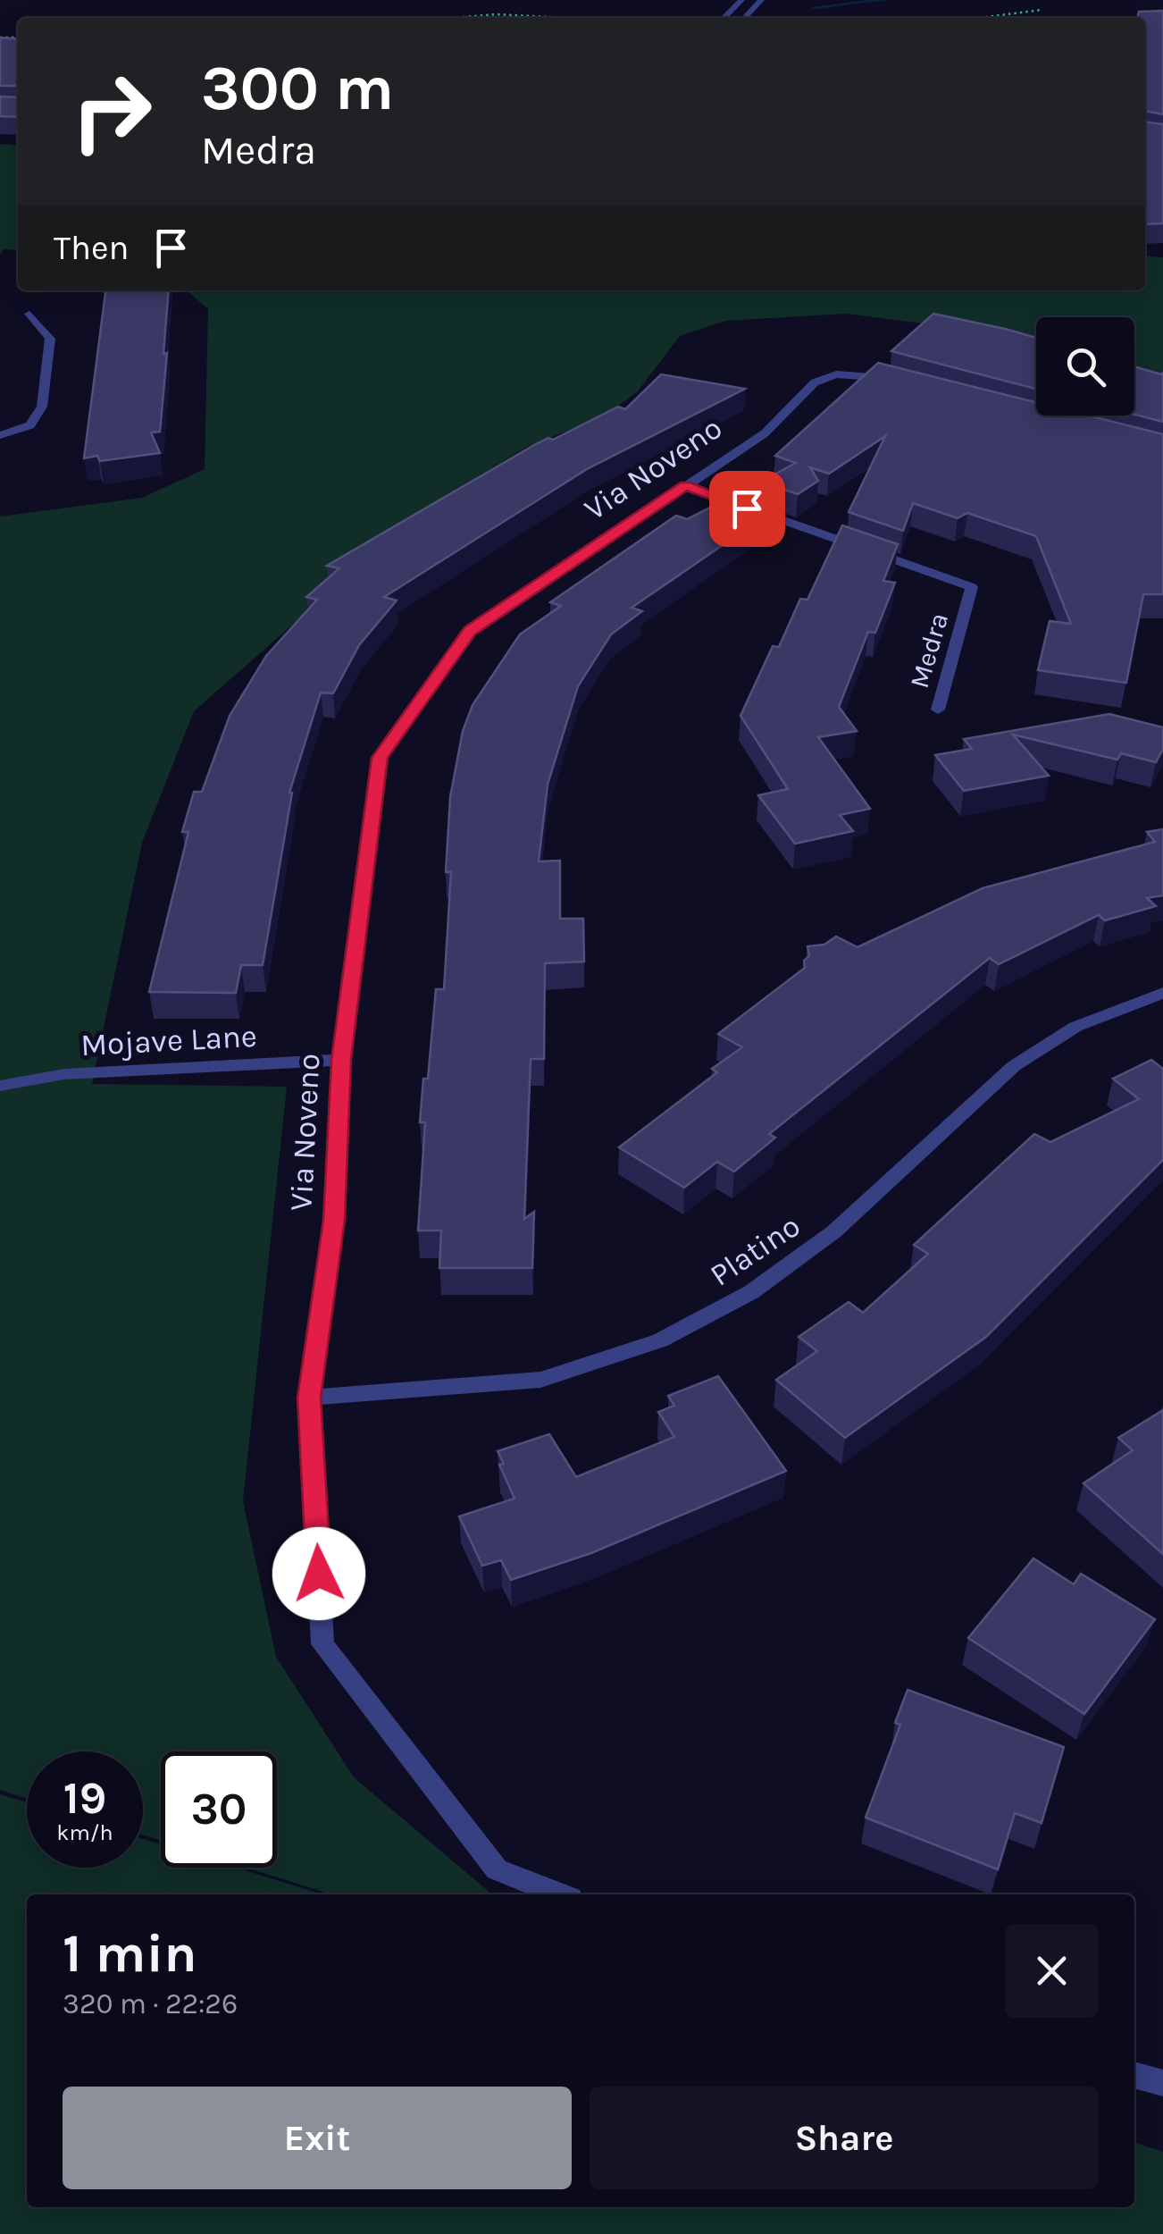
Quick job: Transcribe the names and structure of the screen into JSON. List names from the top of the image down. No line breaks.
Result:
{"streets":{"street":["Via Noveno","Medra","Mojave Lane","Platino"]},"crossings":[["Via Noveno","Medra"],["Via Noveno","Mojave Lane"],["Via Noveno","Platino"]],"page":{"turn":["300 m","Medra"],"then":"Then","speed":"19 km/h","limit":"30","heading":["1 min","320 m · 22:26"],"buttons":["Exit","Share"]}}
